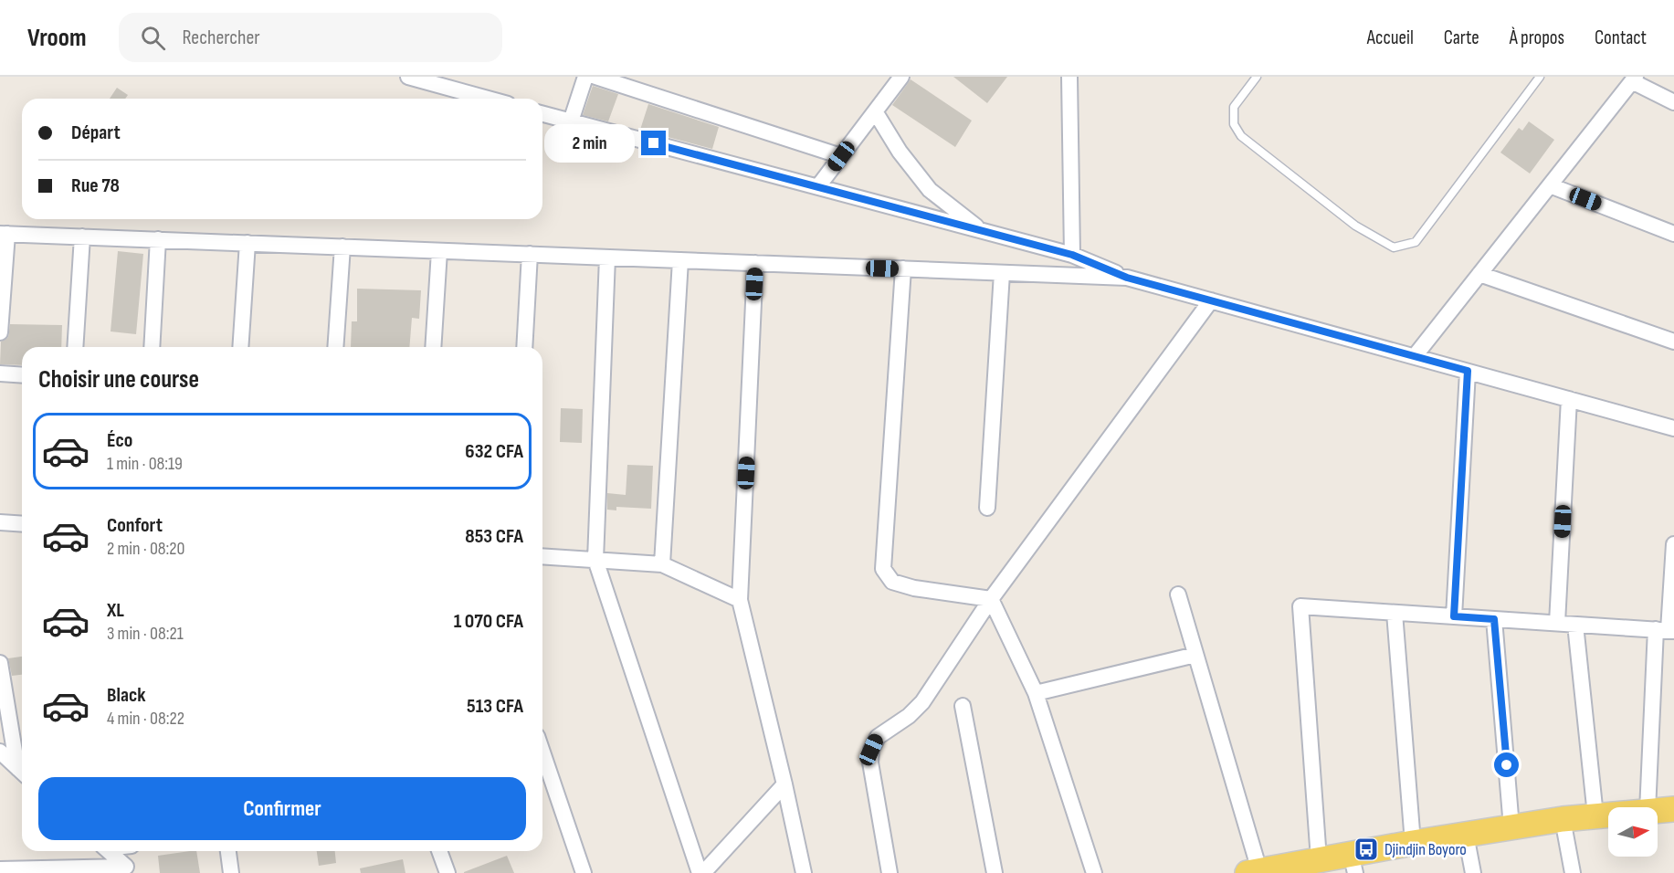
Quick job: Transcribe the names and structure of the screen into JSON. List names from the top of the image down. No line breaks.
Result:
{"places":{"bus stop":["Djindjin Boyoro"]},"north":"right","page":{"header":"Vroom","search":"Rechercher","nav":["Accueil","Carte","À propos","Contact"],"banner":["Départ","Rue 78"],"bubble":"2 min","heading":"Choisir une course","list":[{"name":"Éco","note":"1 min · 08:19","value":"632 CFA"},{"name":"Confort","note":"2 min · 08:20","value":"853 CFA"},{"name":"XL","note":"3 min · 08:21","value":"1 070 CFA"},{"name":"Black","note":"4 min · 08:22","value":"513 CFA"}],"buttons":"Confirmer"}}
